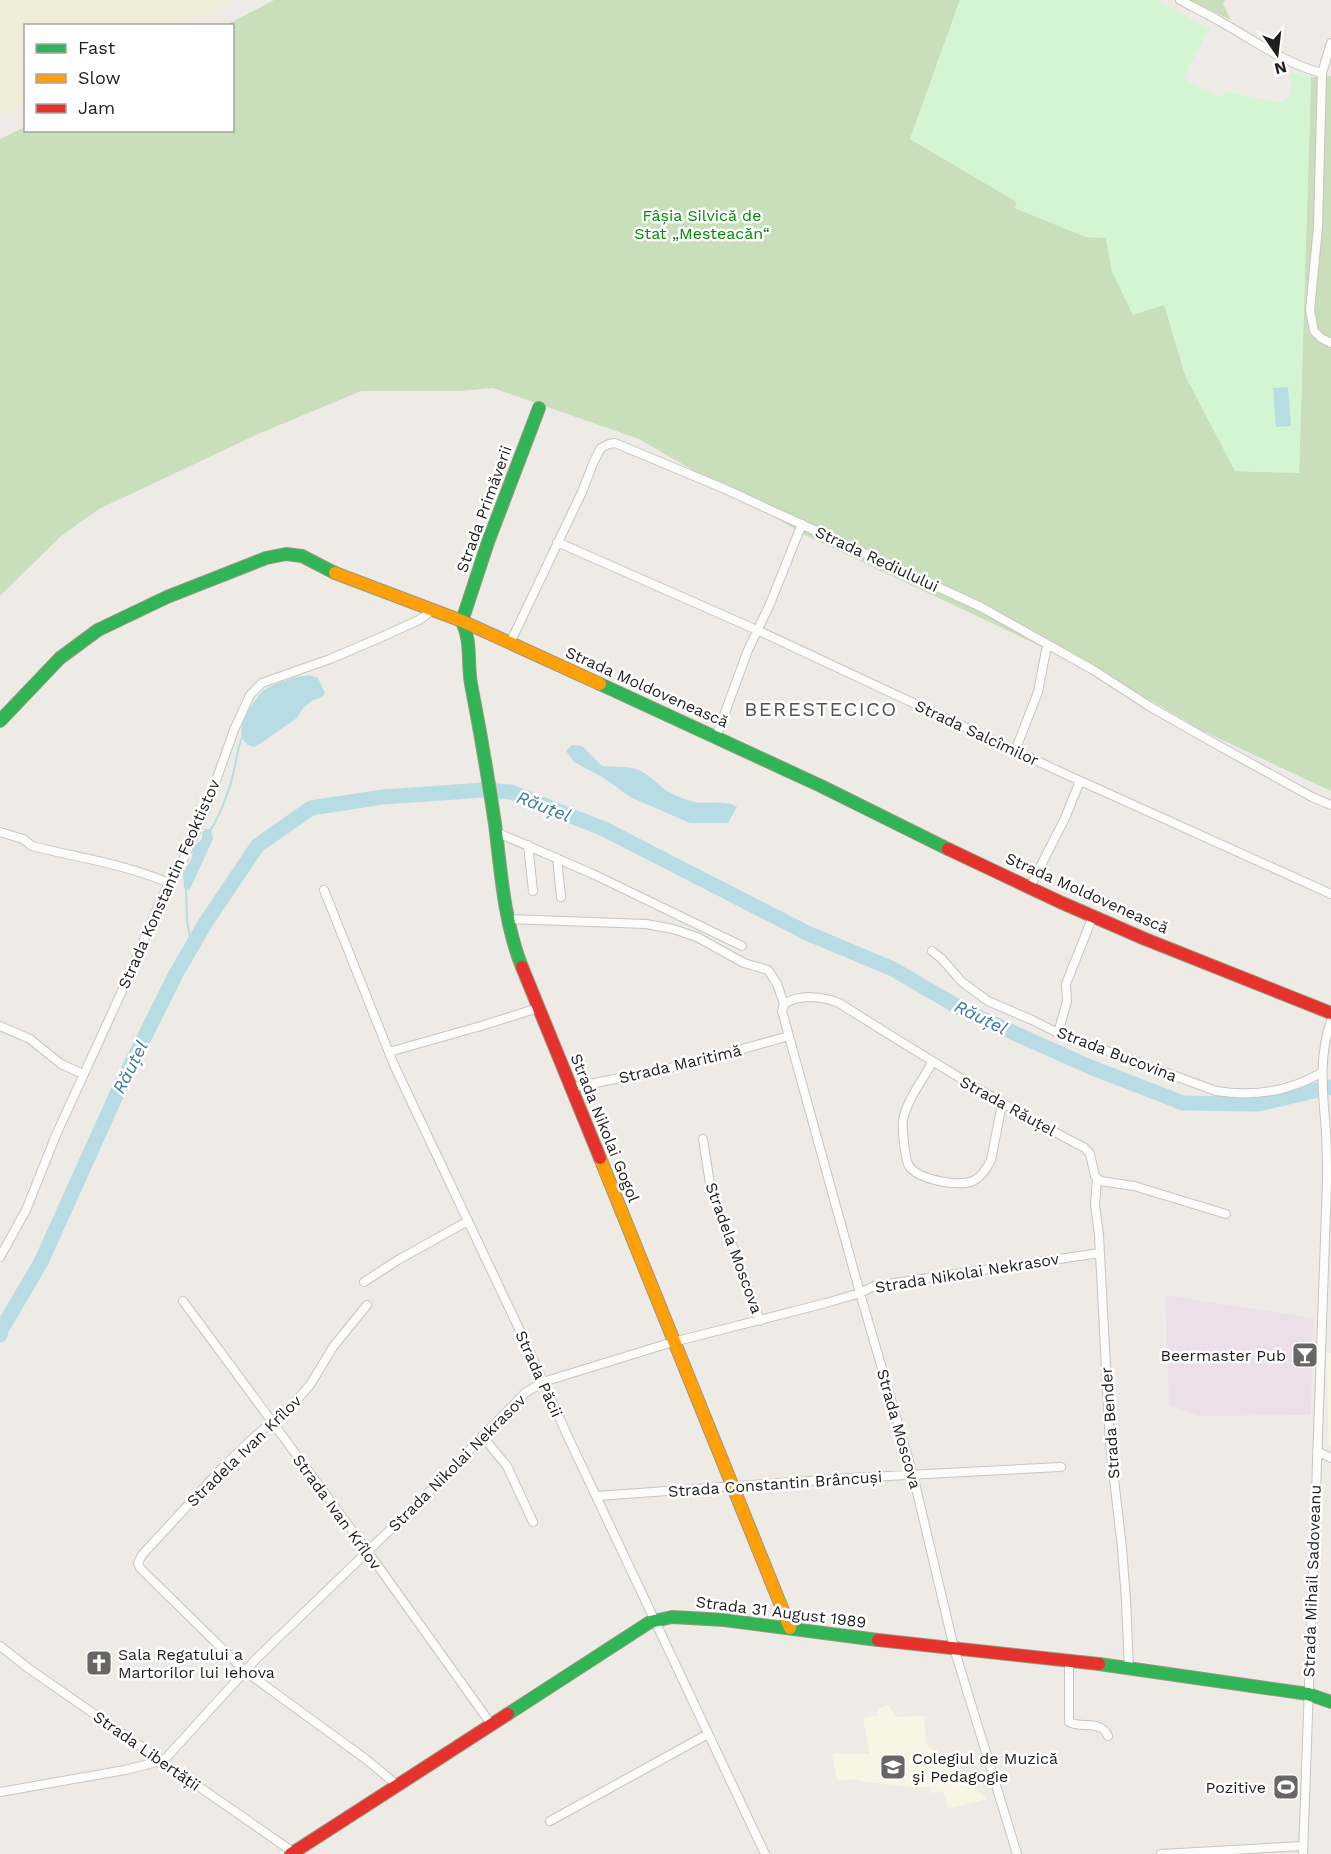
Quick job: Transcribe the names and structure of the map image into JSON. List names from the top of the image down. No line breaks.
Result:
{"streets":{"street":["Strada Primăverii","Strada Rediulului","Strada Moldovenească","Strada Salcîmilor","Strada Konstantin Feoktistov","Strada Bucovina","Strada Maritimă","Strada Răuțel","Strada Nikolai Gogol","Stradela Moscova","Strada Nikolai Nekrasov","Strada Păcii","Strada Bender","Strada Moscova","Stradela Ivan Krîlov","Strada Constantin Brâncuși","Strada Ivan Krîlov","Strada Mihail Sadoveanu","Strada 31 August 1989","Strada Libertății"]},"crossings":[["Strada Primăverii","Strada Moldovenească"],["Strada Primăverii","Strada Nikolai Gogol"],["Strada Rediulului","Strada Moldovenească"],["Strada Rediulului","Strada Salcîmilor"],["Strada Moldovenească","Strada Konstantin Feoktistov"],["Strada Moldovenească","Strada Nikolai Gogol"],["Strada Bucovina","Strada Mihail Sadoveanu"],["Strada Maritimă","Strada Nikolai Gogol"],["Strada Maritimă","Strada Moscova"],["Strada Răuțel","Strada Bender"],["Strada Răuțel","Strada Moscova"],["Strada Nikolai Gogol","Strada Nikolai Nekrasov"],["Strada Nikolai Gogol","Strada Moscova"],["Strada Nikolai Gogol","Strada Constantin Brâncuși"],["Strada Nikolai Gogol","Strada 31 August 1989"],["Stradela Moscova","Strada Nikolai Nekrasov"],["Strada Nikolai Nekrasov","Strada Păcii"],["Strada Nikolai Nekrasov","Strada Bender"],["Strada Nikolai Nekrasov","Strada Moscova"],["Strada Nikolai Nekrasov","Stradela Ivan Krîlov"],["Strada Nikolai Nekrasov","Strada Ivan Krîlov"],["Strada Nikolai Nekrasov","Strada Libertății"],["Strada Păcii","Strada Constantin Brâncuși"],["Strada Păcii","Strada 31 August 1989"],["Strada Bender","Strada 31 August 1989"],["Strada Moscova","Strada Constantin Brâncuși"],["Strada Moscova","Strada 31 August 1989"],["Stradela Ivan Krîlov","Strada Ivan Krîlov"],["Strada Ivan Krîlov","Strada 31 August 1989"],["Strada Mihail Sadoveanu","Strada 31 August 1989"],["Strada 31 August 1989","Strada Libertății"]],"districts":["BERESTECICO"],"water":["Răuțel"],"parks":["Fâșia Silvică de Stat „Mesteacăn“"],"places":{"bar":["Beermaster Pub"],"church":["Sala Regatului a Martorilor lui Iehova"],"school or university":["Colegiul de Muzică şi Pedagogie"],"sports":["Pozitive"]},"legend":["Fast","Slow","Jam"],"north":"bottom"}
